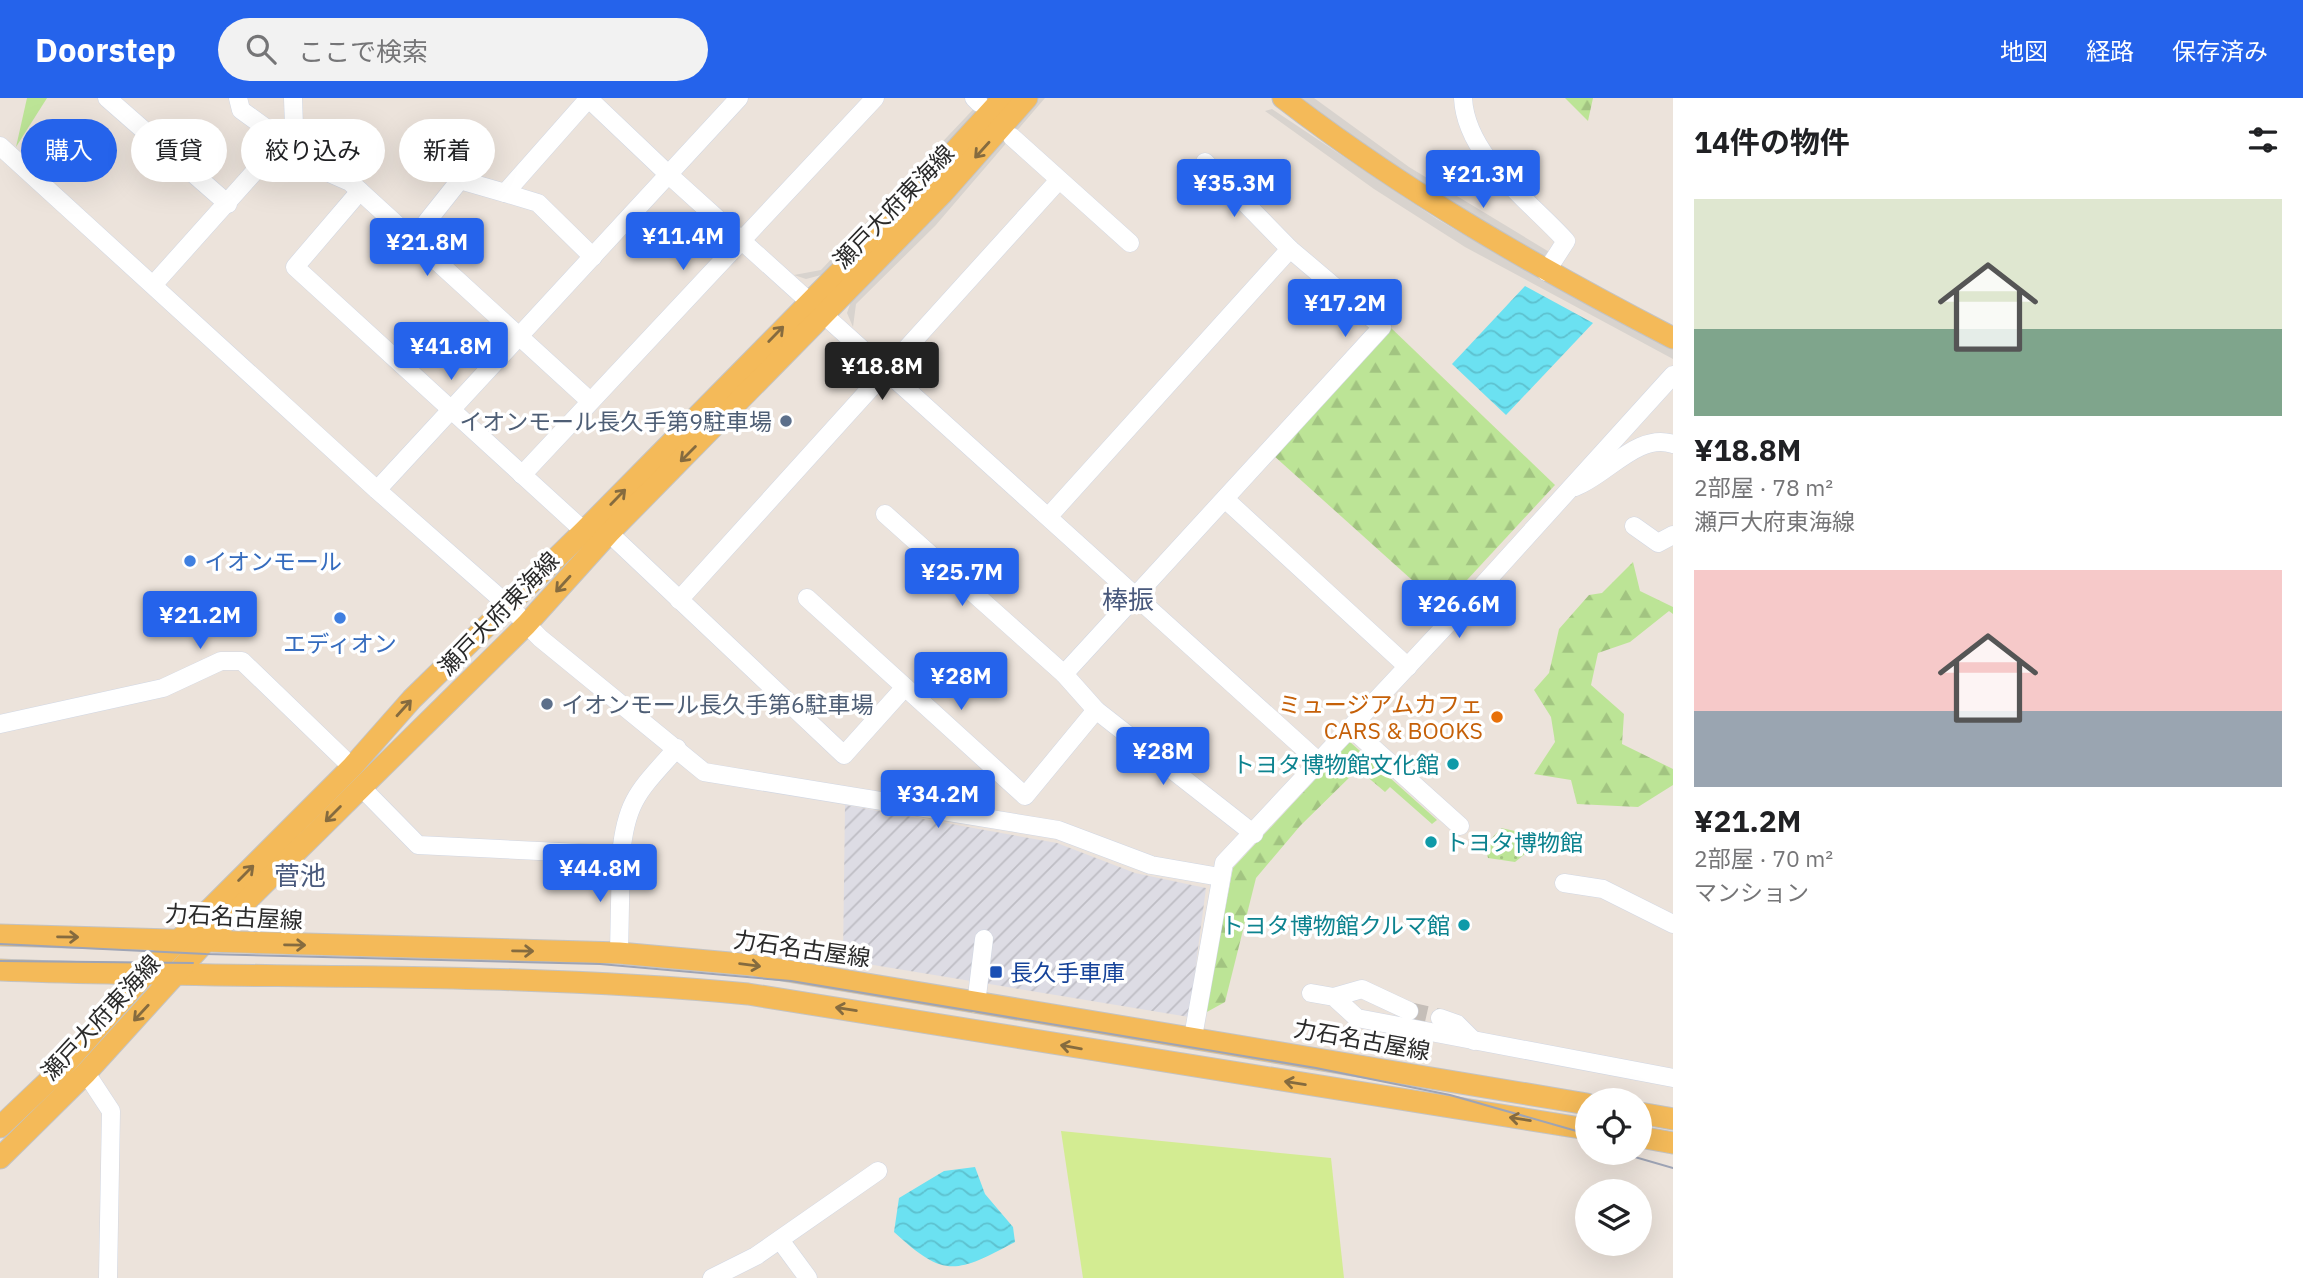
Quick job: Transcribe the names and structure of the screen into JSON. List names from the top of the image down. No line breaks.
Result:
{"streets":{"main road":["瀬戸大府東海線","力石名古屋線"]},"crossings":[["瀬戸大府東海線","力石名古屋線"]],"districts":["棒振","菅池"],"places":{"other":["イオンモール長久手第9駐車場","イオンモール","エディオン","イオンモール長久手第6駐車場","ミュージアムカフェ CARS & BOOKS","トヨタ博物館文化館","トヨタ博物館","トヨタ博物館クルマ館"],"transit":["長久手車庫"]},"page":{"header":"Doorstep","search":"ここで検索","nav":["地図","経路","保存済み"],"heading":"14件の物件","chip":["購入","賃貸","絞り込み","新着"],"price":["¥21.3M","¥35.3M","¥11.4M","¥21.8M","¥17.2M","¥41.8M","¥18.8M","¥25.7M","¥26.6M","¥21.2M","¥28M","¥28M","¥34.2M","¥44.8M"],"list":[{"name":"¥18.8M","note":"2部屋 · 78 m² · 瀬戸大府東海線"},{"name":"¥21.2M","note":"2部屋 · 70 m² · マンション"}]}}
